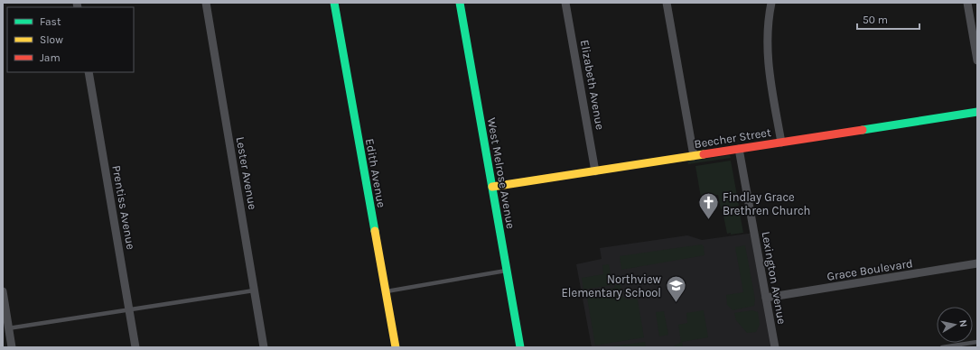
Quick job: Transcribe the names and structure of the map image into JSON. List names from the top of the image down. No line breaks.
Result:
{"streets":{"street":["Elizabeth Avenue","Beecher Street","Lester Avenue","Edith Avenue","West Melrose Avenue","Prentiss Avenue","Grace Boulevard","Lexington Avenue"]},"crossings":[["Elizabeth Avenue","Beecher Street"],["Beecher Street","West Melrose Avenue"],["Beecher Street","Lexington Avenue"],["Grace Boulevard","Lexington Avenue"]],"places":{"church":["Findlay Grace Brethren Church"],"school or university":["Northview Elementary School"]},"legend":["Fast","Slow","Jam"],"scale_bar":"50 m","north":"right"}
